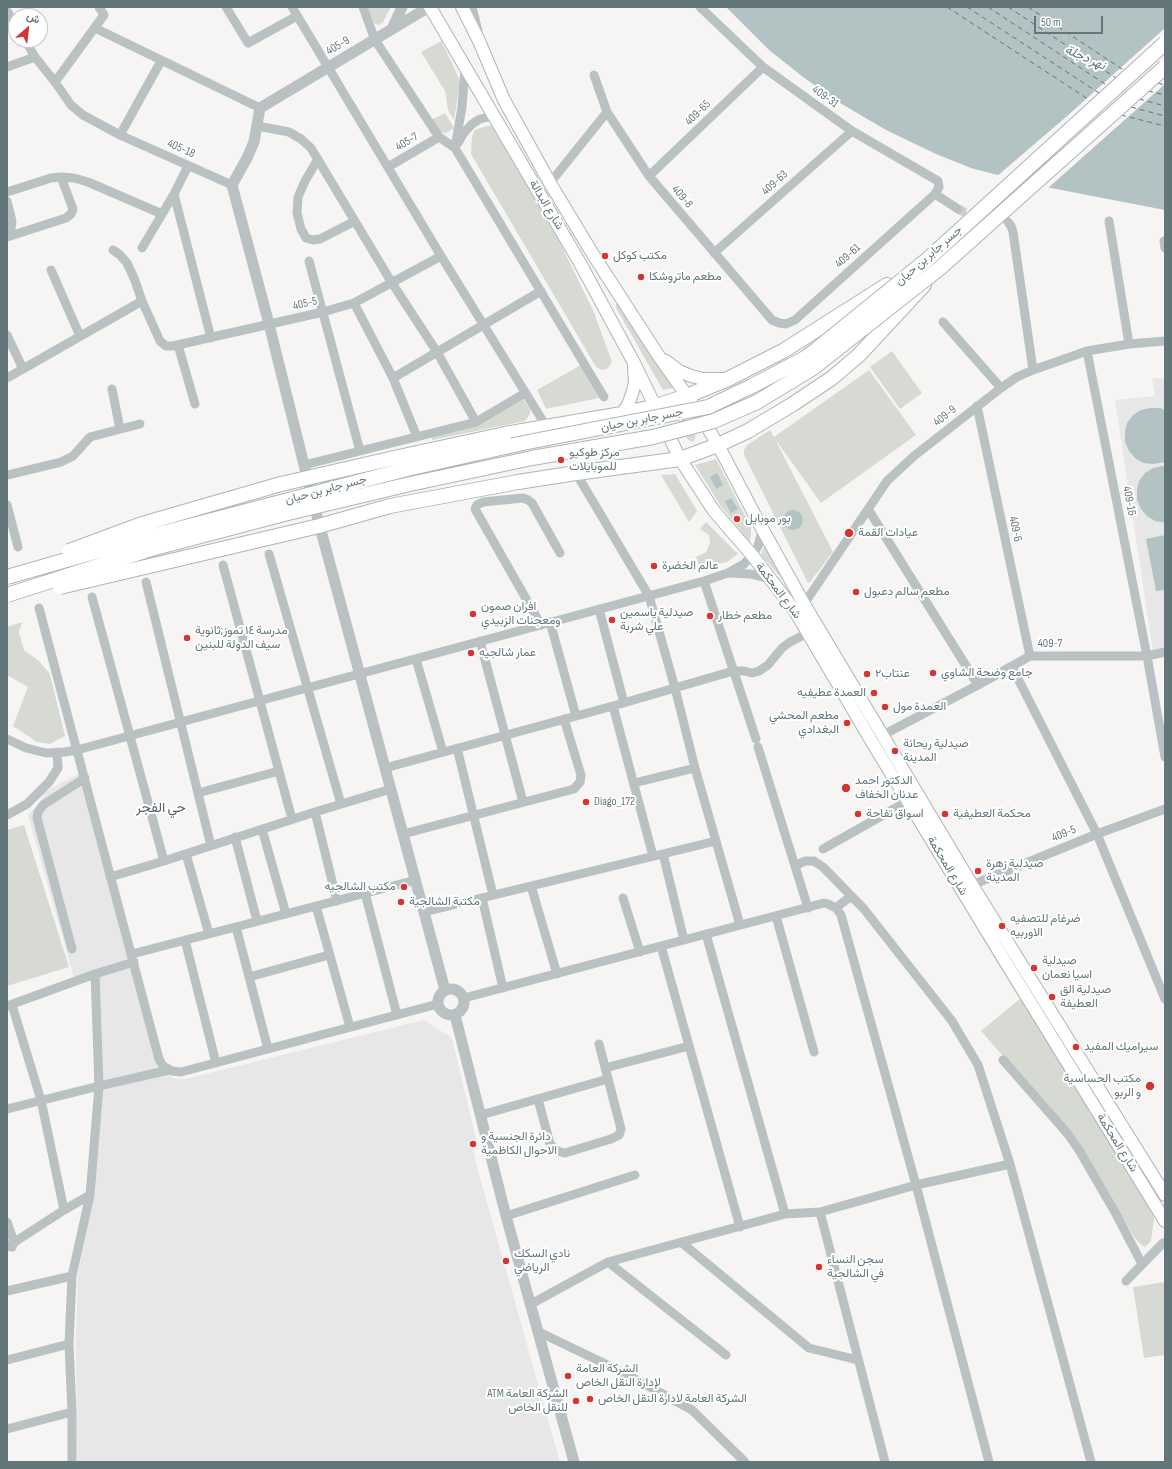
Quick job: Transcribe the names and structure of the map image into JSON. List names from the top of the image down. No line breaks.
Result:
{"streets":{"main road":["شارع البدالة","جسر جابر بن حيان","شارع المحكمة"],"street":["405-9","409-31","409-65","405-7","405-18","409-63","409-8","409-61","405-5","409-9","409-16","409-6","409-7","409-5"]},"crossings":[["405-9","شارع البدالة"],["409-31","409-65"],["409-31","409-63"],["409-31","409-61"],["409-65","409-8"],["409-63","409-8"],["409-8","409-61"],["409-9","409-16"],["409-9","409-6"],["409-9","شارع المحكمة"],["409-16","409-7"],["409-6","409-7"],["شارع المحكمة","409-7"],["شارع المحكمة","409-5"]],"districts":["حي الفجر"],"water":["نهر دجلة"],"places":["مكتب كوكل","مطعم ماتروشكا","مركز طوكيو للموبايلات","بور موبايل","عيادات القمة","عالم الخضرة","مطعم سالم دعبول","افران صمون ومعجنات الزبيدي","مطعم خطار","صيدلية ياسمين علي شربة","مدرسة ١٤ تموز;ثانوية سيف الدولة للبنين","عمار شالجيه","جامع وضحة الشاوي","عنتاب٢","العمدة عطيفيه","العمدة مول","مطعم المحشي البغدادي","صيدلية ريحانة المدينة","الدكتور احمد عدنان الخفاف","Diago_172","اسواق تفاحة","محكمة العطيفية","صيدلية زهرة المدينة","مكتب الشالجيه","مكتبة الشالجية","ضرغام للتصفيه الاوربيه","صيدلية اسيا نعمان","صيدلية الق العطيفة","سيراميك المفيد","مكتب الحساسية و الربو","دائرة الجنسية و الاحوال الكاظمية","نادي السكك الرياضي","سجن النساء في الشالجية","الشركة العامة لإدارة النقل الخاص","الشركة العامة لادارة النقل الخاص","ATM الشركة العامة للنقل الخاص"],"scale_bar":"50 m","north":"top right"}
